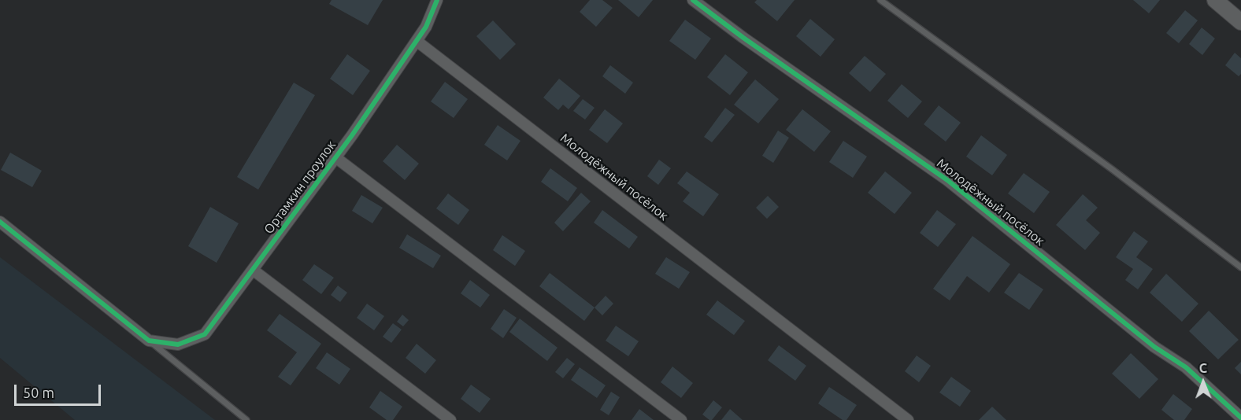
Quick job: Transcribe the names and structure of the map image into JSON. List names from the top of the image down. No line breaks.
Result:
{"streets":{"street":["Молодёжный посёлок","Ортамкин проулок"]},"crossings":[["Молодёжный посёлок","Ортамкин проулок"]],"scale_bar":"50 m","north":"top"}
